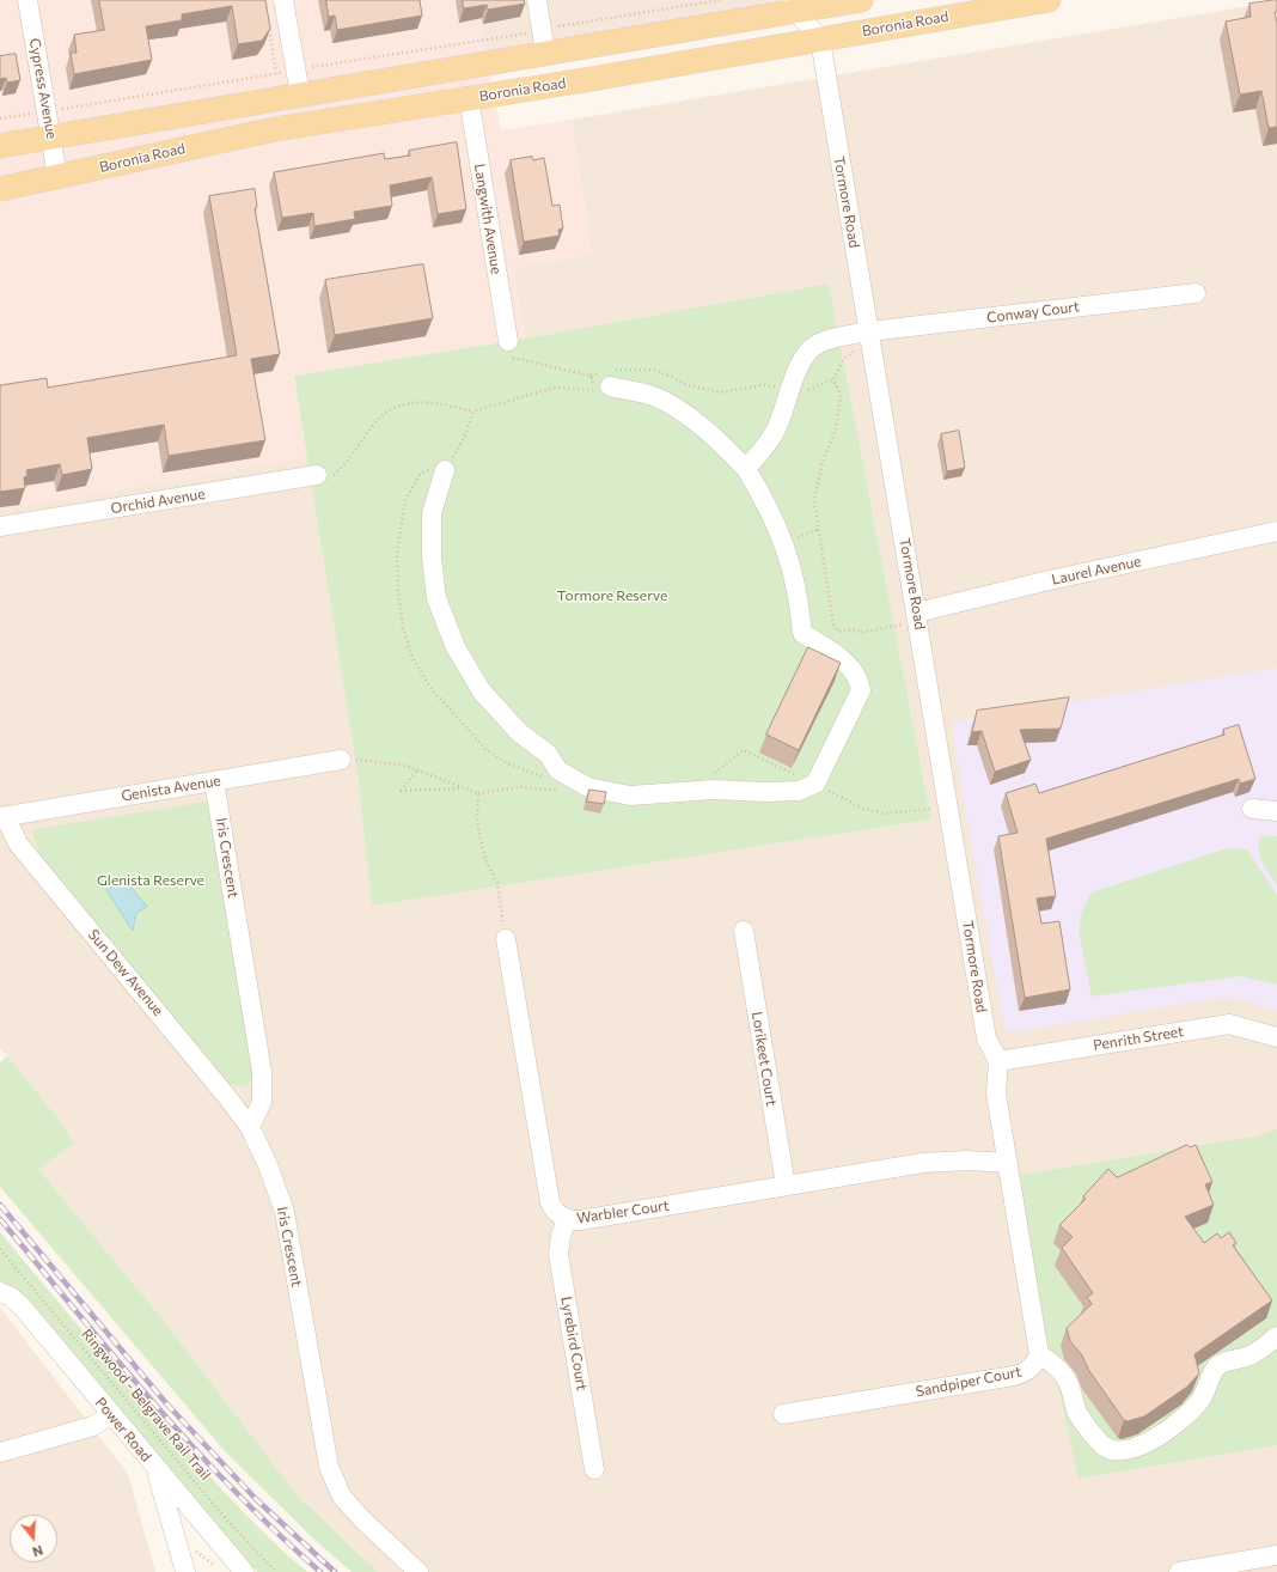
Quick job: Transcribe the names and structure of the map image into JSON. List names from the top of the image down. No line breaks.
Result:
{"streets":{"main road":["Boronia Road"],"street":["Cypress Avenue","Tormore Road","Langwith Avenue","Conway Court","Orchid Avenue","Laurel Avenue","Genista Avenue","Iris Crescent","Sun Dew Avenue","Penrith Street","Lorikeet Court","Warbler Court","Lyrebird Court","Sandpiper Court","Power Road"],"path":["Ringwood - Belgrave Rail Trail"]},"crossings":[["Boronia Road","Cypress Avenue"],["Boronia Road","Tormore Road"],["Boronia Road","Langwith Avenue"],["Tormore Road","Conway Court"],["Tormore Road","Laurel Avenue"],["Tormore Road","Penrith Street"],["Genista Avenue","Iris Crescent"],["Genista Avenue","Sun Dew Avenue"],["Iris Crescent","Sun Dew Avenue"],["Lorikeet Court","Warbler Court"],["Warbler Court","Lyrebird Court"],["Warbler Court","Sandpiper Court"]],"parks":["Tormore Reserve","Glenista Reserve"],"north":"bottom"}
